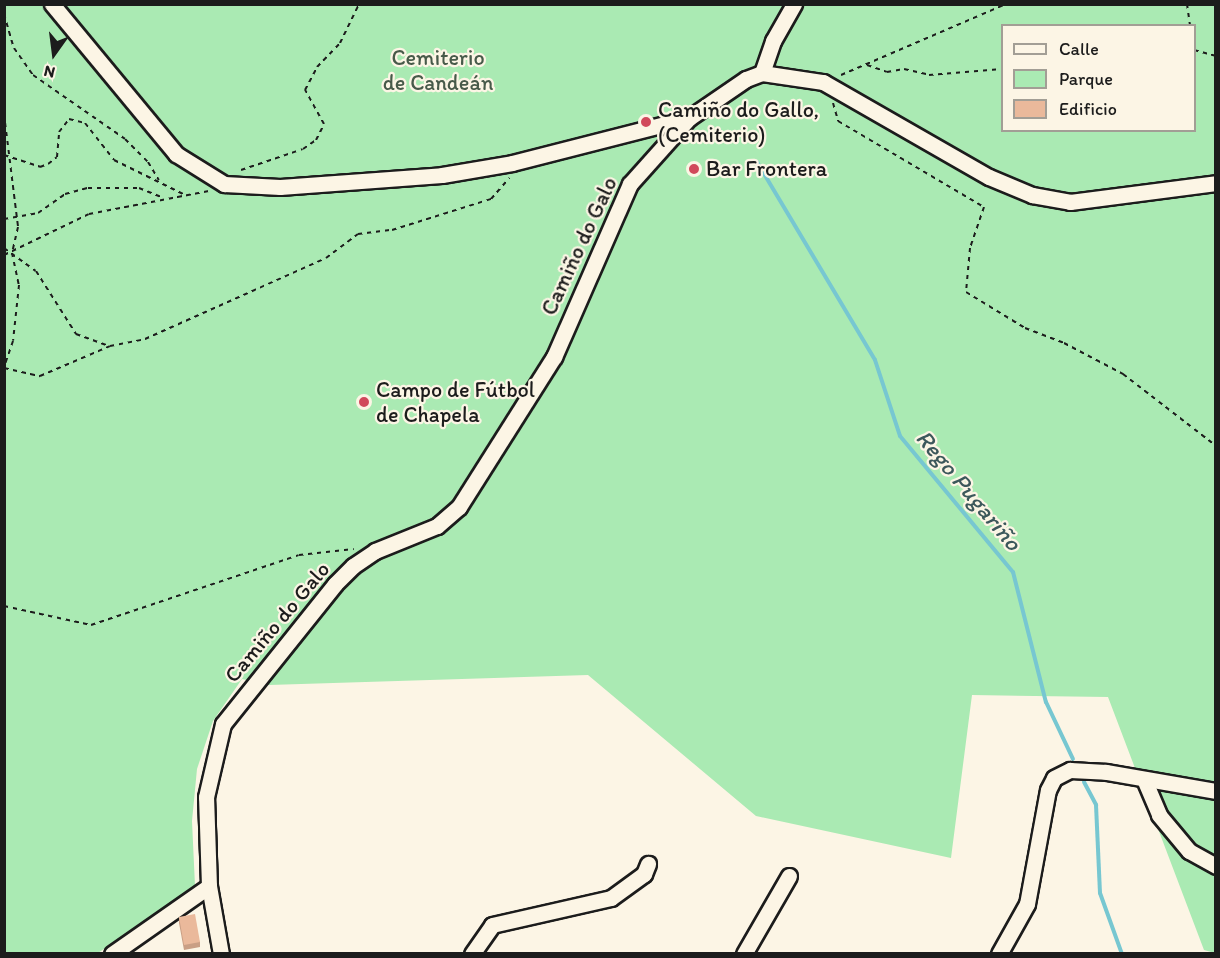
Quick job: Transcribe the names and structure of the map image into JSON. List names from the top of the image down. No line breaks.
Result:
{"streets":{"street":["Camiño do Galo"]},"water":["Rego Pugariño"],"parks":["Cemiterio de Candeán"],"places":["Camiño do Gallo, (Cemiterio)","Bar Frontera","Campo de Fútbol de Chapela"],"legend":["Calle","Parque","Edificio"],"north":"bottom"}
